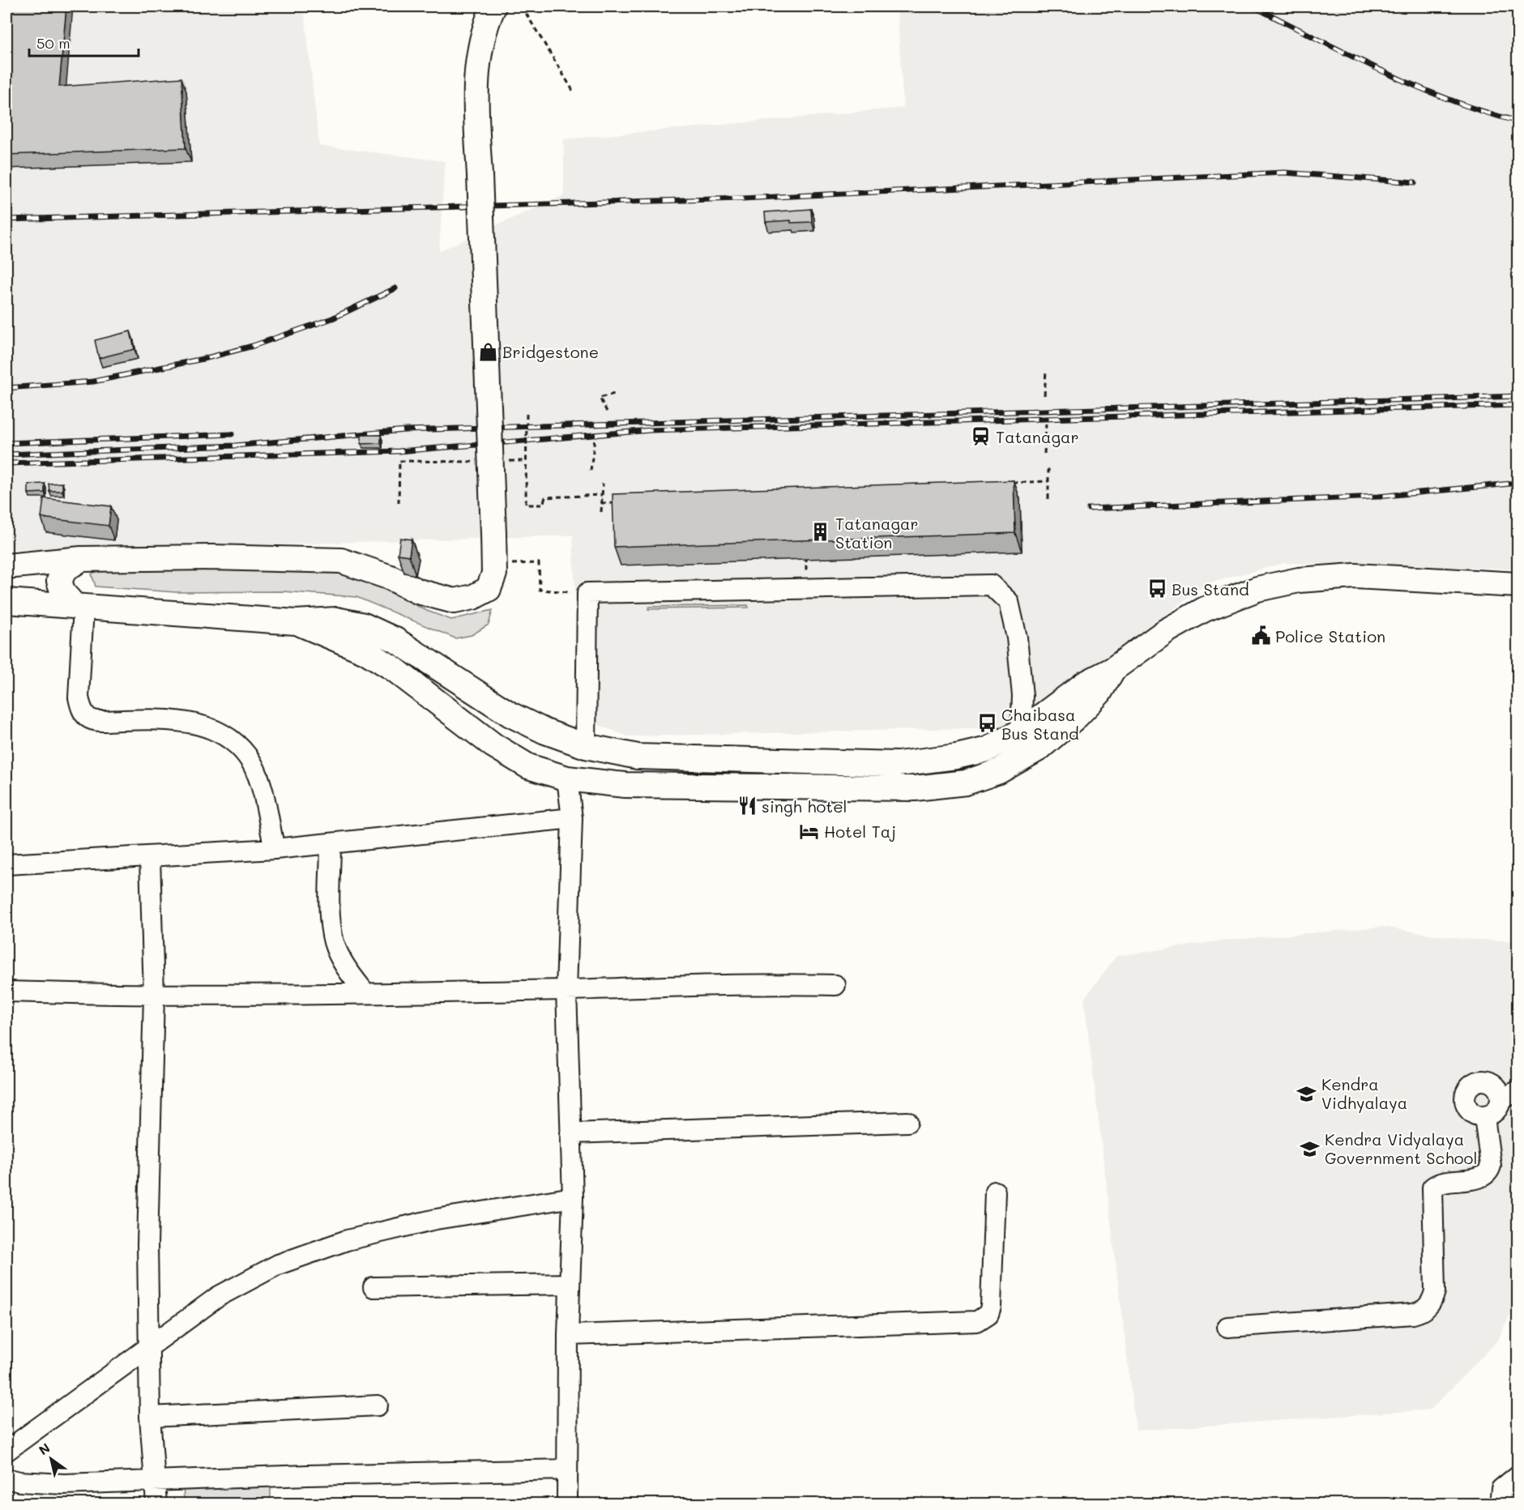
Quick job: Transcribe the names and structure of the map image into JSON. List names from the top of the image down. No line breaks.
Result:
{"places":{"shop":["Bridgestone"],"station":["Tatanagar"],"building":["Tatanagar Station"],"bus stop":["Bus Stand","Chaibasa Bus Stand"],"public building":["Police Station"],"restaurant":["singh hotel"],"hotel":["Hotel Taj"],"school or university":["Kendra Vidhyalaya","Kendra Vidyalaya Government School"]},"scale_bar":"50 m","north":"top left"}
